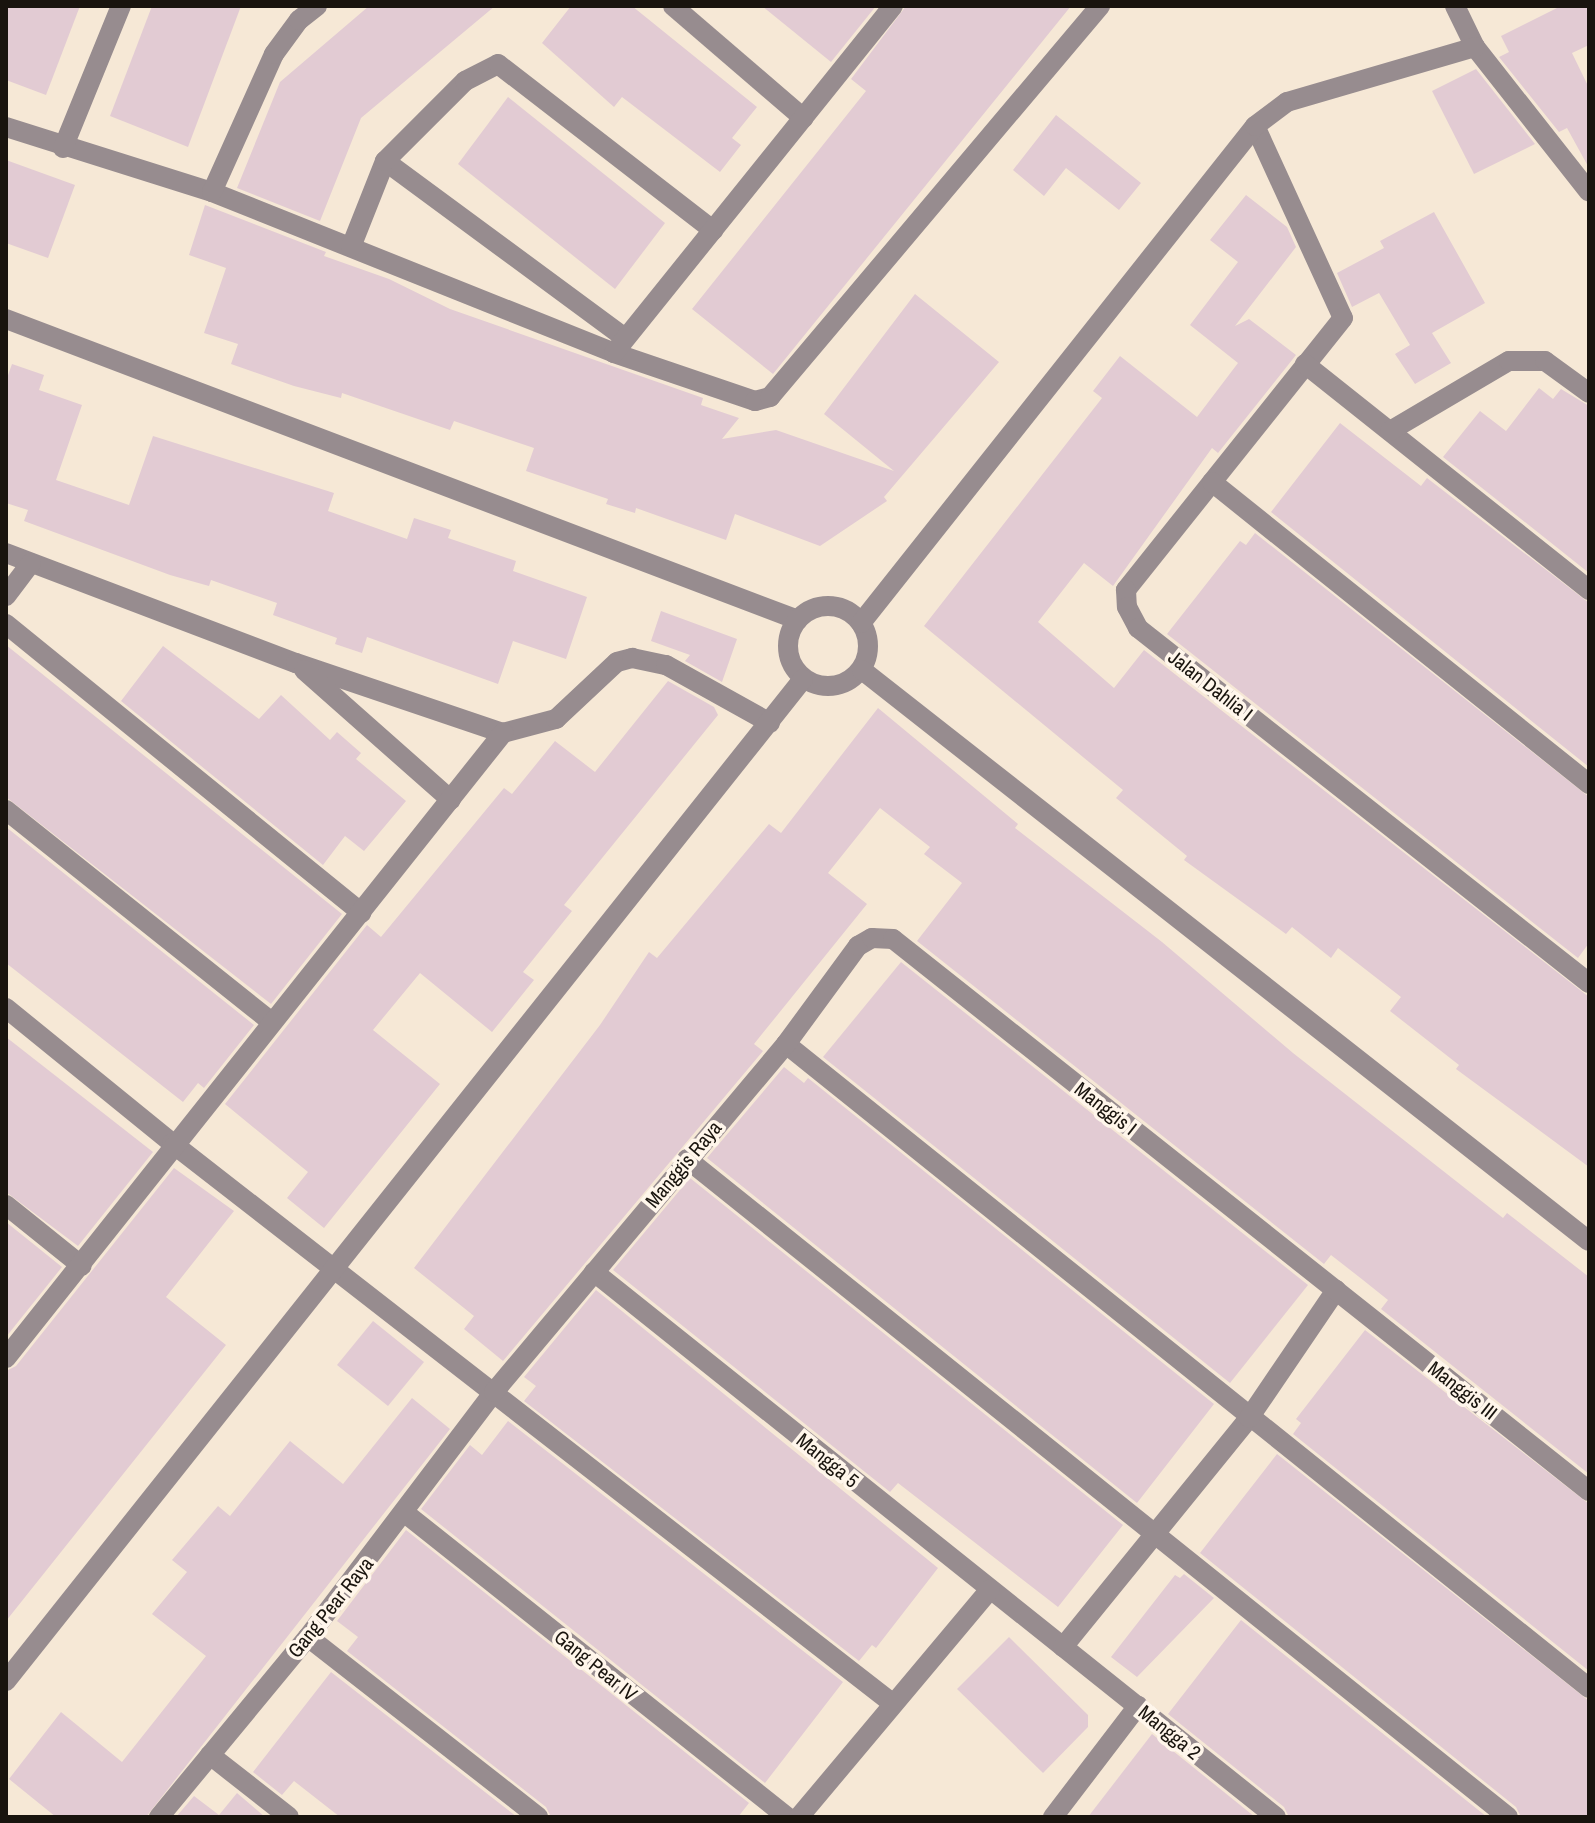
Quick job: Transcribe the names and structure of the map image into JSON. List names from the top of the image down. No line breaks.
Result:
{"streets":{"street":["Jalan Dahlia I","Manggis I","Manggis Raya","Manggis III","Mangga 5","Gang Pear Raya","Gang Pear IV","Mangga 2"]},"crossings":[["Manggis I","Manggis Raya"],["Manggis I","Manggis III"],["Manggis Raya","Mangga 5"],["Manggis Raya","Gang Pear Raya"],["Mangga 5","Mangga 2"],["Gang Pear Raya","Gang Pear IV"]]}
